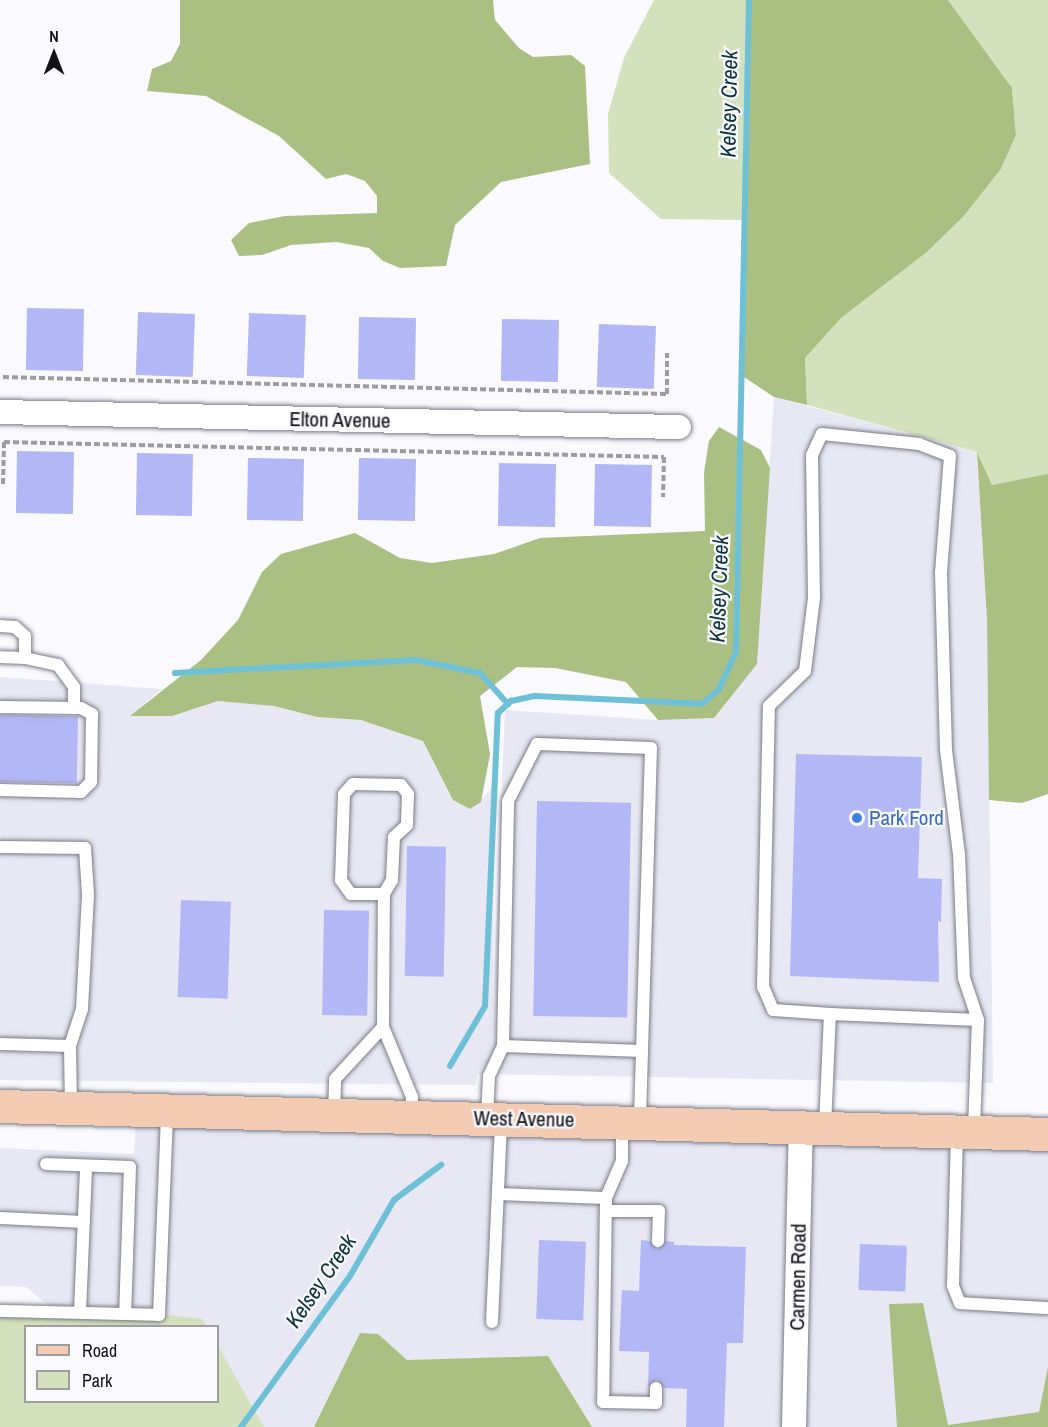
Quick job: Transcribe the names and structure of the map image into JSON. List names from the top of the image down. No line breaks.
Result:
{"streets":{"main road":["West Avenue"],"street":["Elton Avenue","Carmen Road"]},"crossings":[["West Avenue","Carmen Road"]],"water":["Kelsey Creek"],"places":["Park Ford"],"legend":["Road","Park"],"north":"top"}
